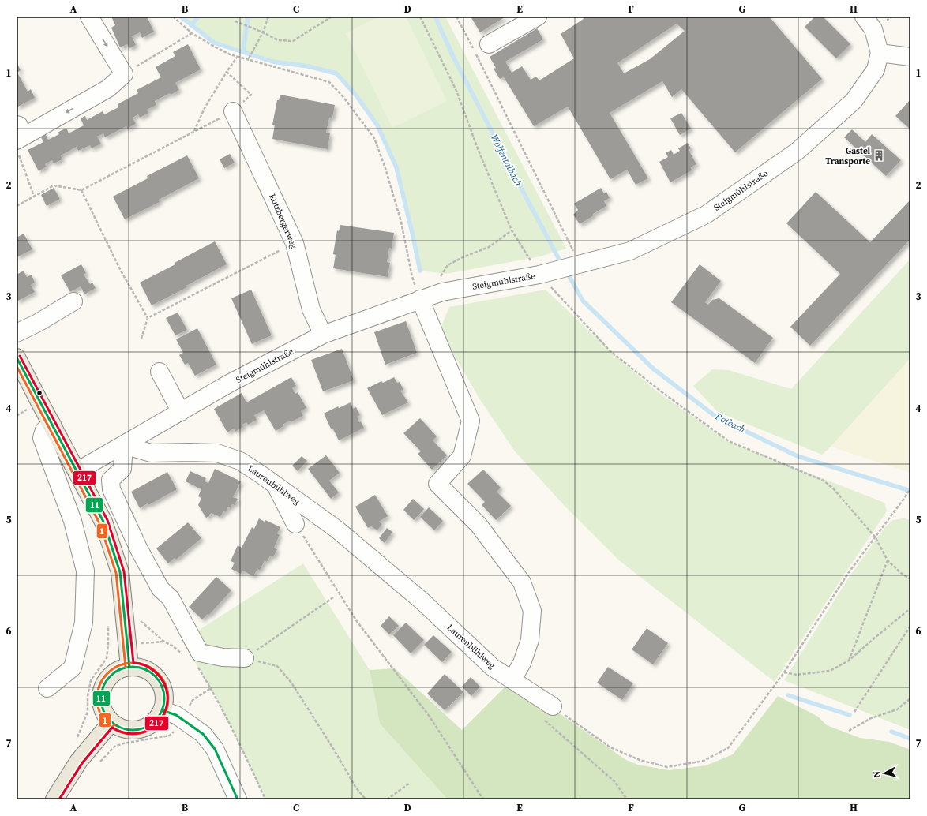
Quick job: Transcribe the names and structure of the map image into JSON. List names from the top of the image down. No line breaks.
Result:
{"streets":{"street":["Steigmühlstraße","Kutzbergerweg","Laurenbühlweg"]},"crossings":[["Steigmühlstraße","Kutzbergerweg"],["Steigmühlstraße","Laurenbühlweg"]],"water":["Wolfentalbach","Rotbach"],"places":{"building":["Gastel Transporte"]},"lines":["transit line 217","transit line 11","transit line 1"],"north":"left","grid":{"columns":["A","B","C","D","E","F","G","H"],"rows":["1","2","3","4","5","6","7"]}}
